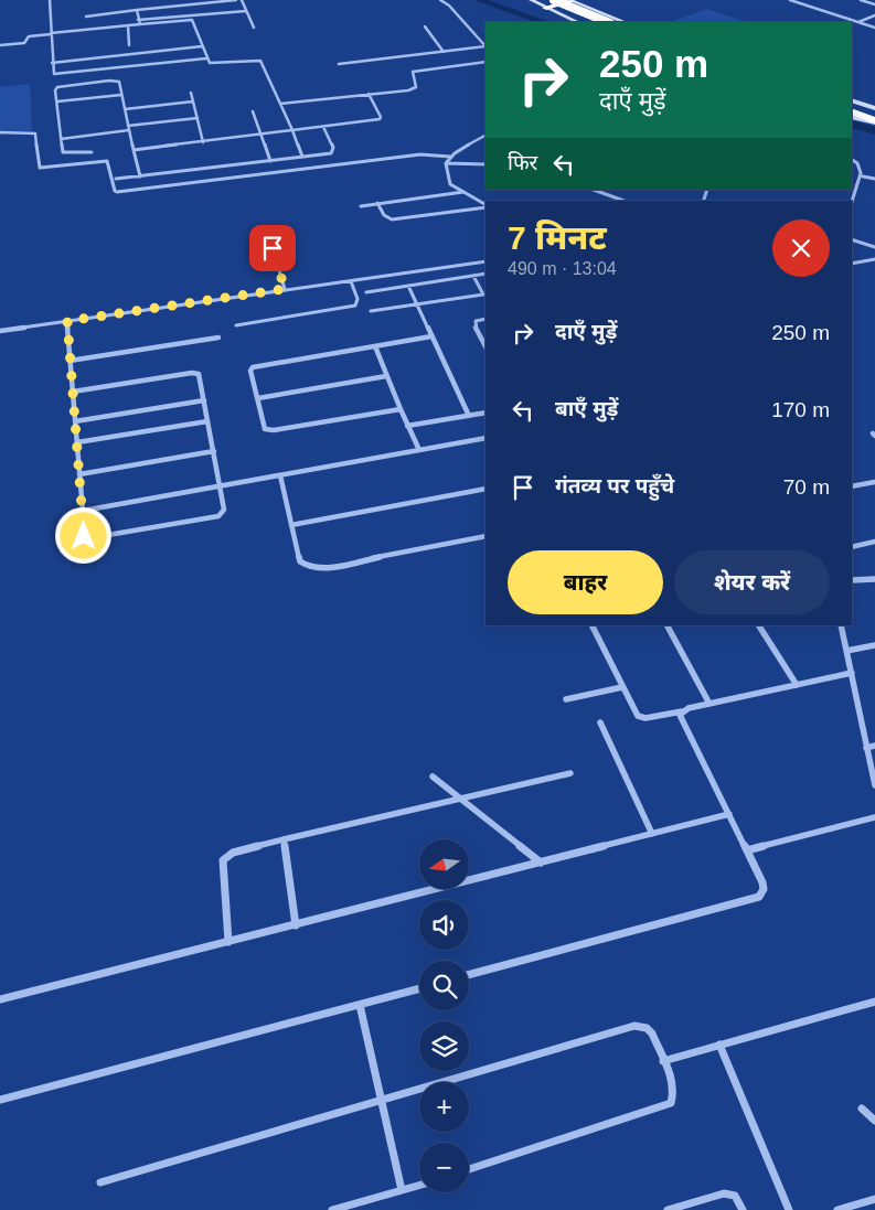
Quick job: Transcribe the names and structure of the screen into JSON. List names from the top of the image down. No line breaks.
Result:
{"north":"left","page":{"turn":["250 m","दाएँ मुड़ें"],"then":"फिर","heading":["7 मिनट","490 m · 13:04"],"list":[{"name":"दाएँ मुड़ें","value":"250 m"},{"name":"बाएँ मुड़ें","value":"170 m"},{"name":"गंतव्य पर पहुँचे","value":"70 m"}],"buttons":["बाहर","शेयर करें"],"map_buttons":["+","−"]}}
